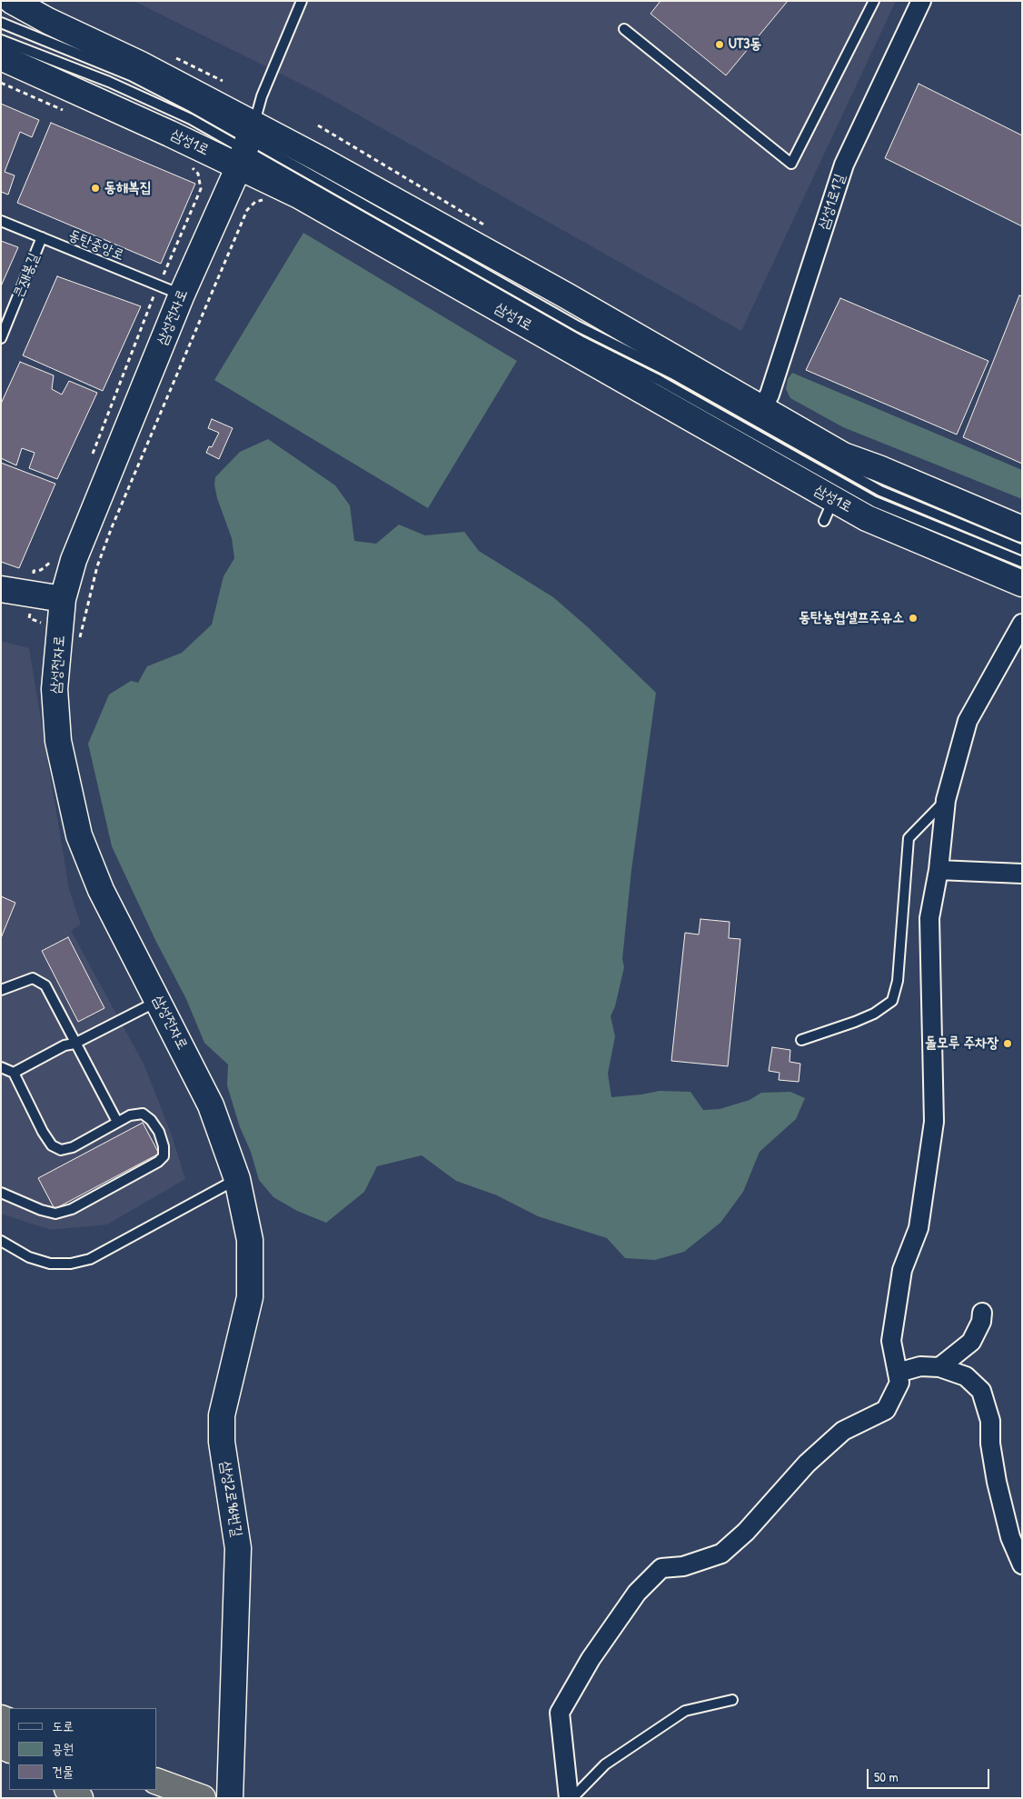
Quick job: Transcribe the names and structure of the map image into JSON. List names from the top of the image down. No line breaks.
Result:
{"streets":{"street":["삼성1로","삼성1로1길","삼성전자로","삼성2로96번길"],"lane":["동탄중앙로","큰재봉길"]},"crossings":[["삼성1로","삼성1로1길"],["삼성1로","삼성전자로"],["동탄중앙로","큰재봉길"],["동탄중앙로","삼성전자로"],["삼성전자로","삼성2로96번길"]],"places":["UT3동","동해복집","동탄농협셀프주유소","돌모루 주차장"],"legend":["도로","공원","건물"],"scale_bar":"50 m"}
